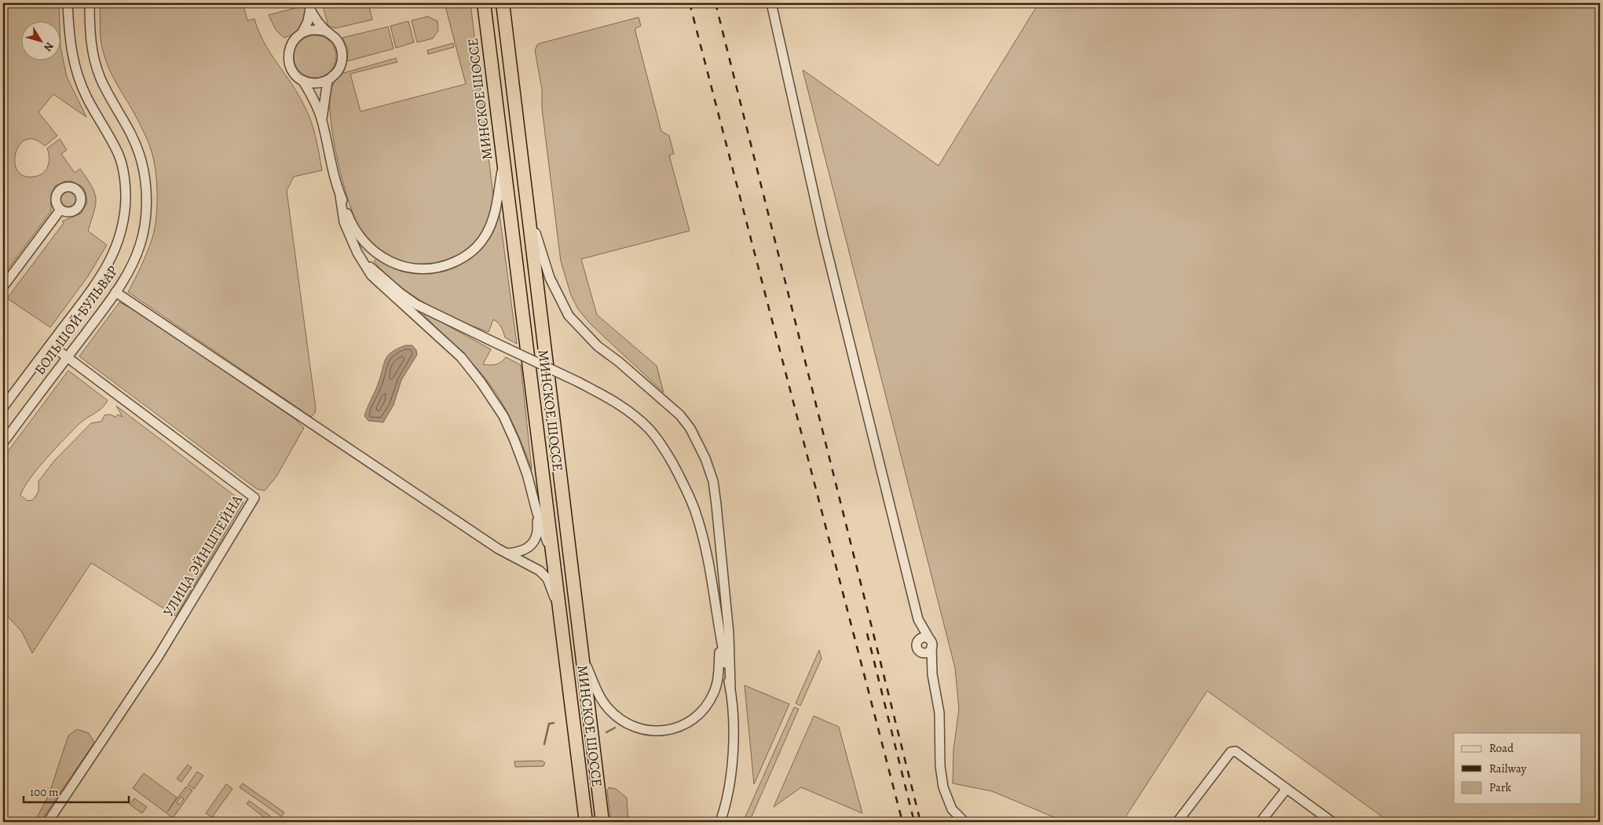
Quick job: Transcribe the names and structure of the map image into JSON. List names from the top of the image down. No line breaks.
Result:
{"streets":{"highway":["МИНСКОЕ ШОССЕ"],"street":["БОЛЬШОЙ БУЛЬВАР","УЛИЦА ЭЙНШТЕЙНА"]},"crossings":[["БОЛЬШОЙ БУЛЬВАР","УЛИЦА ЭЙНШТЕЙНА"]],"legend":["Road","Railway","Park"],"scale_bar":"100 m","north":"bottom right"}
